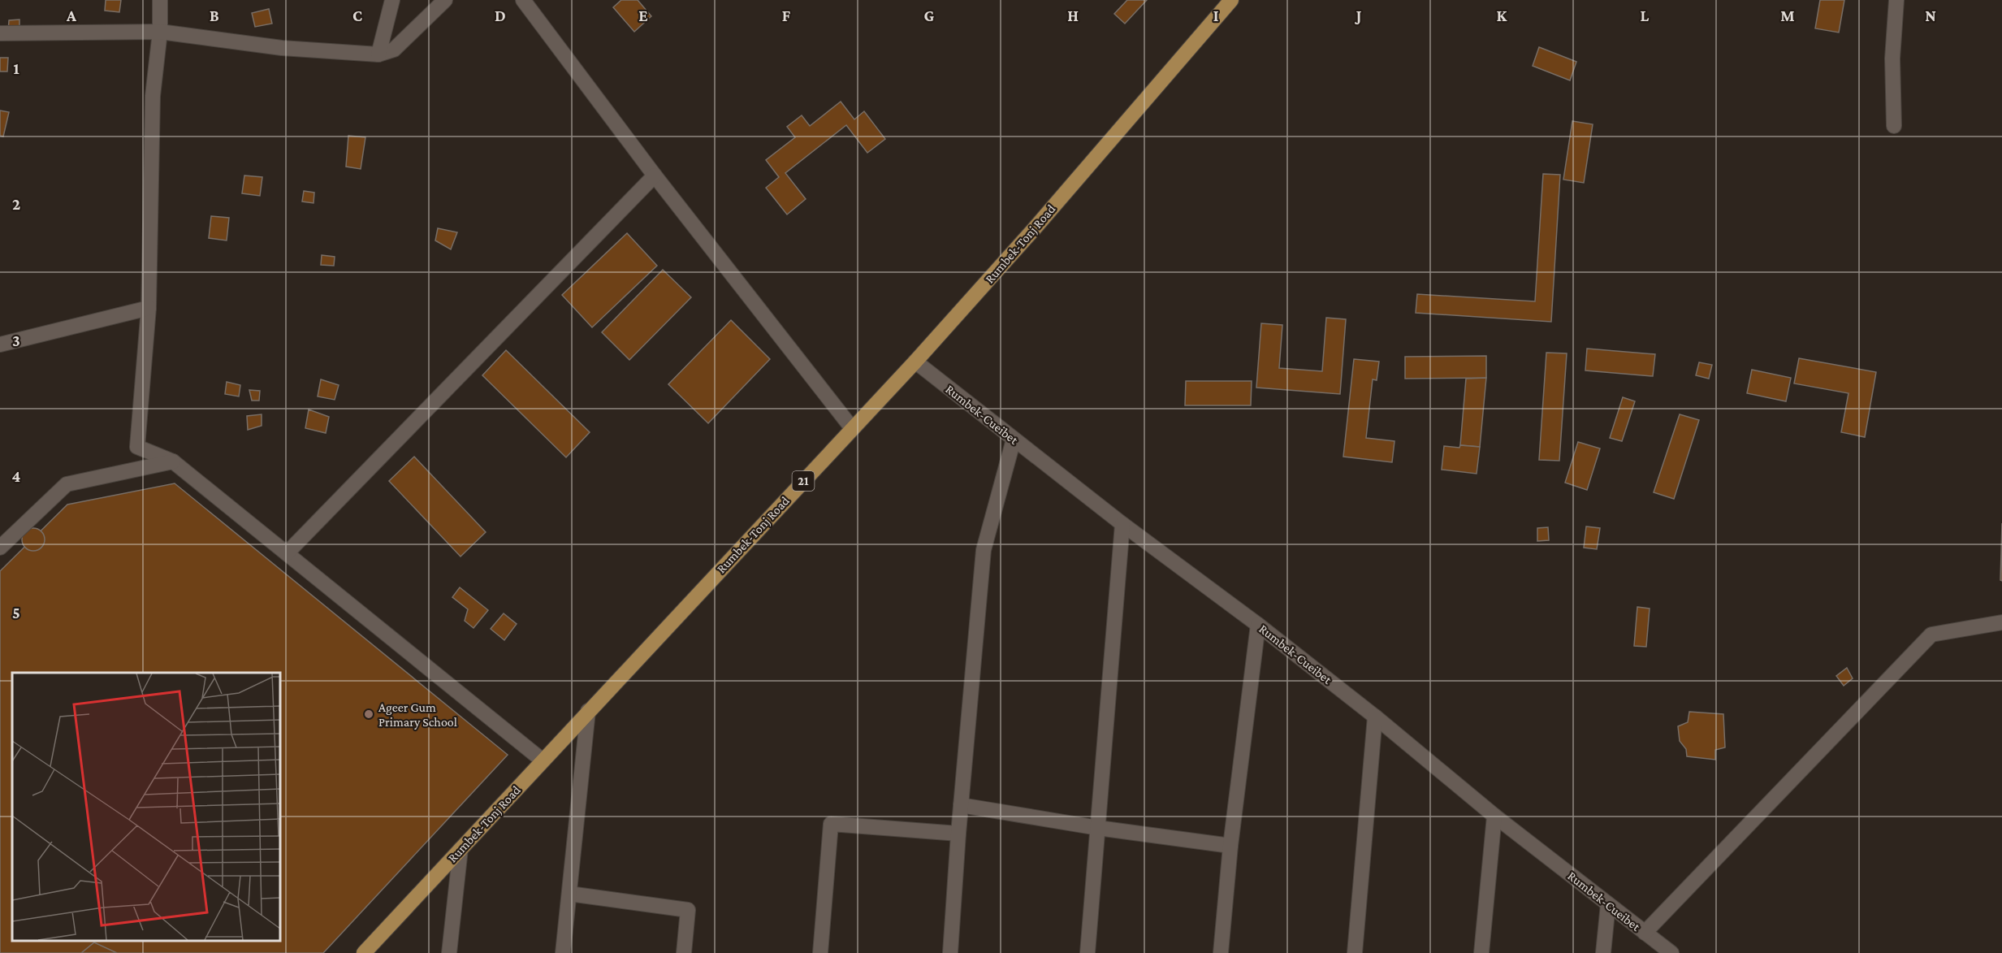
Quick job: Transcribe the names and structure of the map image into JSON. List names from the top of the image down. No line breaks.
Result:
{"streets":{"main road":["Rumbek-Tonj Road","21"],"street":["Rumbek-Cueibet"]},"crossings":[["Rumbek-Tonj Road","Rumbek-Cueibet"]],"places":["Ageer Gum Primary School"],"grid":{"columns":["A","B","C","D","E","F","G","H","I","J","K","L","M","N"],"rows":["1","2","3","4","5"]}}
